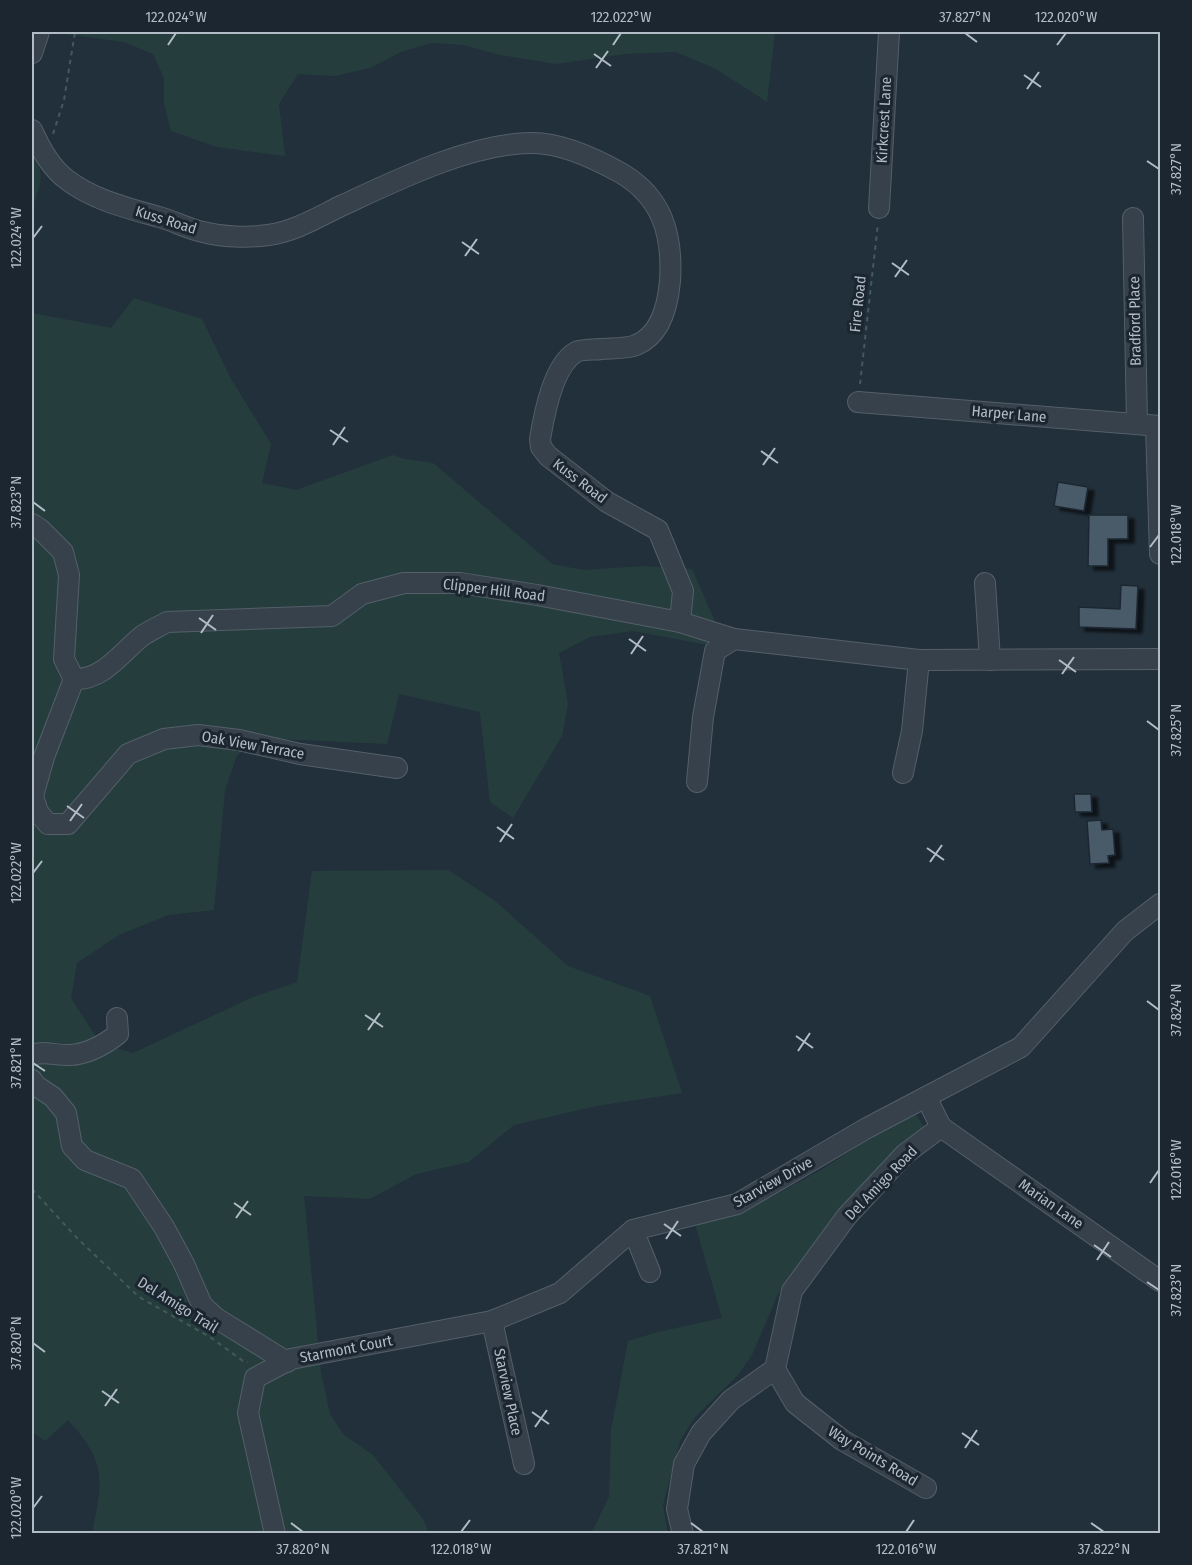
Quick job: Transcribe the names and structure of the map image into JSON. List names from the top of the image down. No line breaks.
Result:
{"streets":{"street":["Kirkcrest Lane","Kuss Road","Bradford Place","Harper Lane","Clipper Hill Road","Oak View Terrace","Starview Drive","Del Amigo Road","Marian Lane","Starmont Court","Starview Place","Way Points Road"],"path":["Fire Road","Del Amigo Trail"]},"crossings":[["Kirkcrest Lane","Fire Road"],["Kuss Road","Clipper Hill Road"],["Fire Road","Harper Lane"],["Bradford Place","Harper Lane"],["Clipper Hill Road","Oak View Terrace"],["Starview Drive","Starmont Court"],["Starview Drive","Starview Place"],["Del Amigo Road","Marian Lane"],["Del Amigo Road","Way Points Road"],["Del Amigo Trail","Starmont Court"],["Starmont Court","Starview Place"]],"coordinates":["122.024°W","122.022°W","37.827°N","122.020°W","37.823°N","122.018°W","37.825°N","37.824°N","37.821°N","122.016°W","37.820°N","37.822°N"]}
